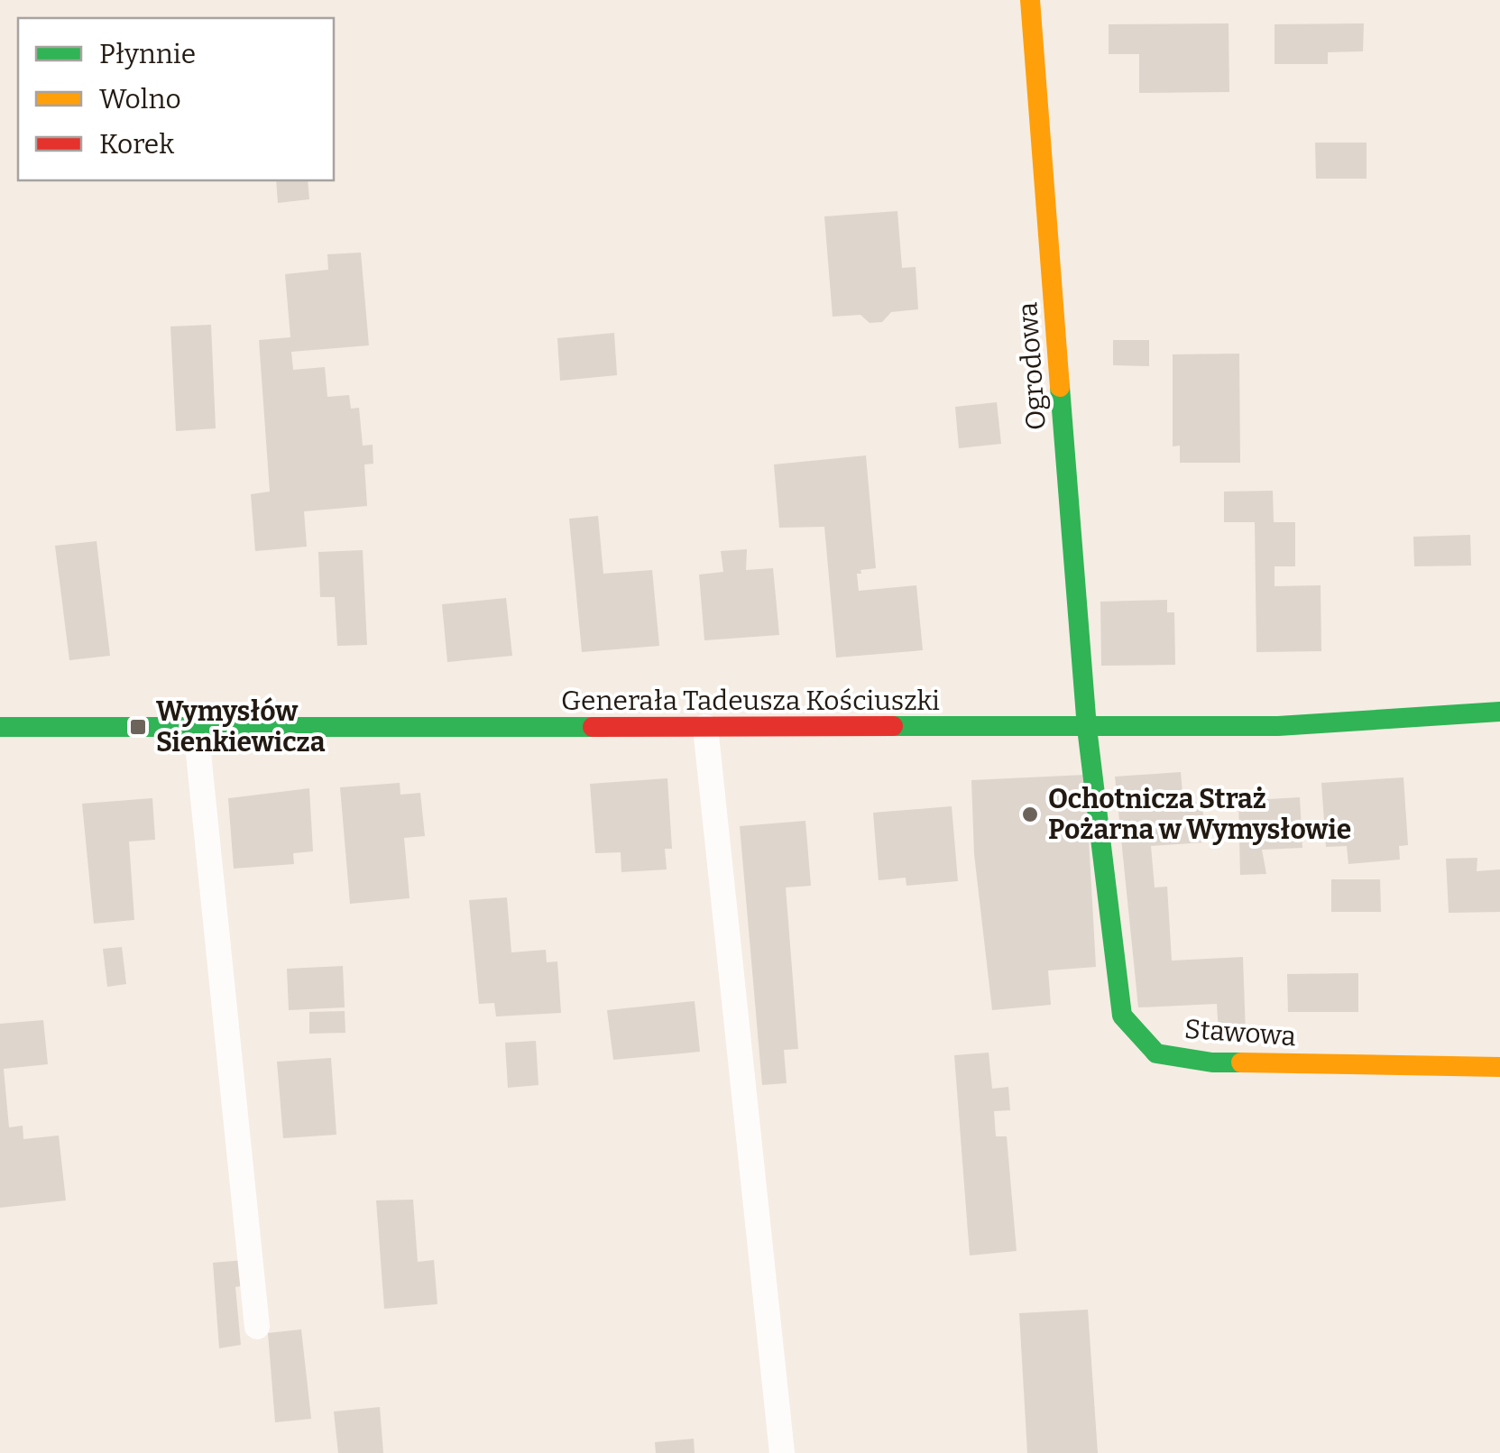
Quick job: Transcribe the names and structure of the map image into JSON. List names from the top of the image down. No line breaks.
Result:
{"streets":{"street":["Ogrodowa","Generała Tadeusza Kościuszki","Stawowa"]},"crossings":[["Ogrodowa","Generała Tadeusza Kościuszki"],["Ogrodowa","Stawowa"],["Generała Tadeusza Kościuszki","Stawowa"]],"places":{"transit":["Wymysłów Sienkiewicza"],"other":["Ochotnicza Straż Pożarna w Wymysłowie"]},"legend":["Płynnie","Wolno","Korek"]}
